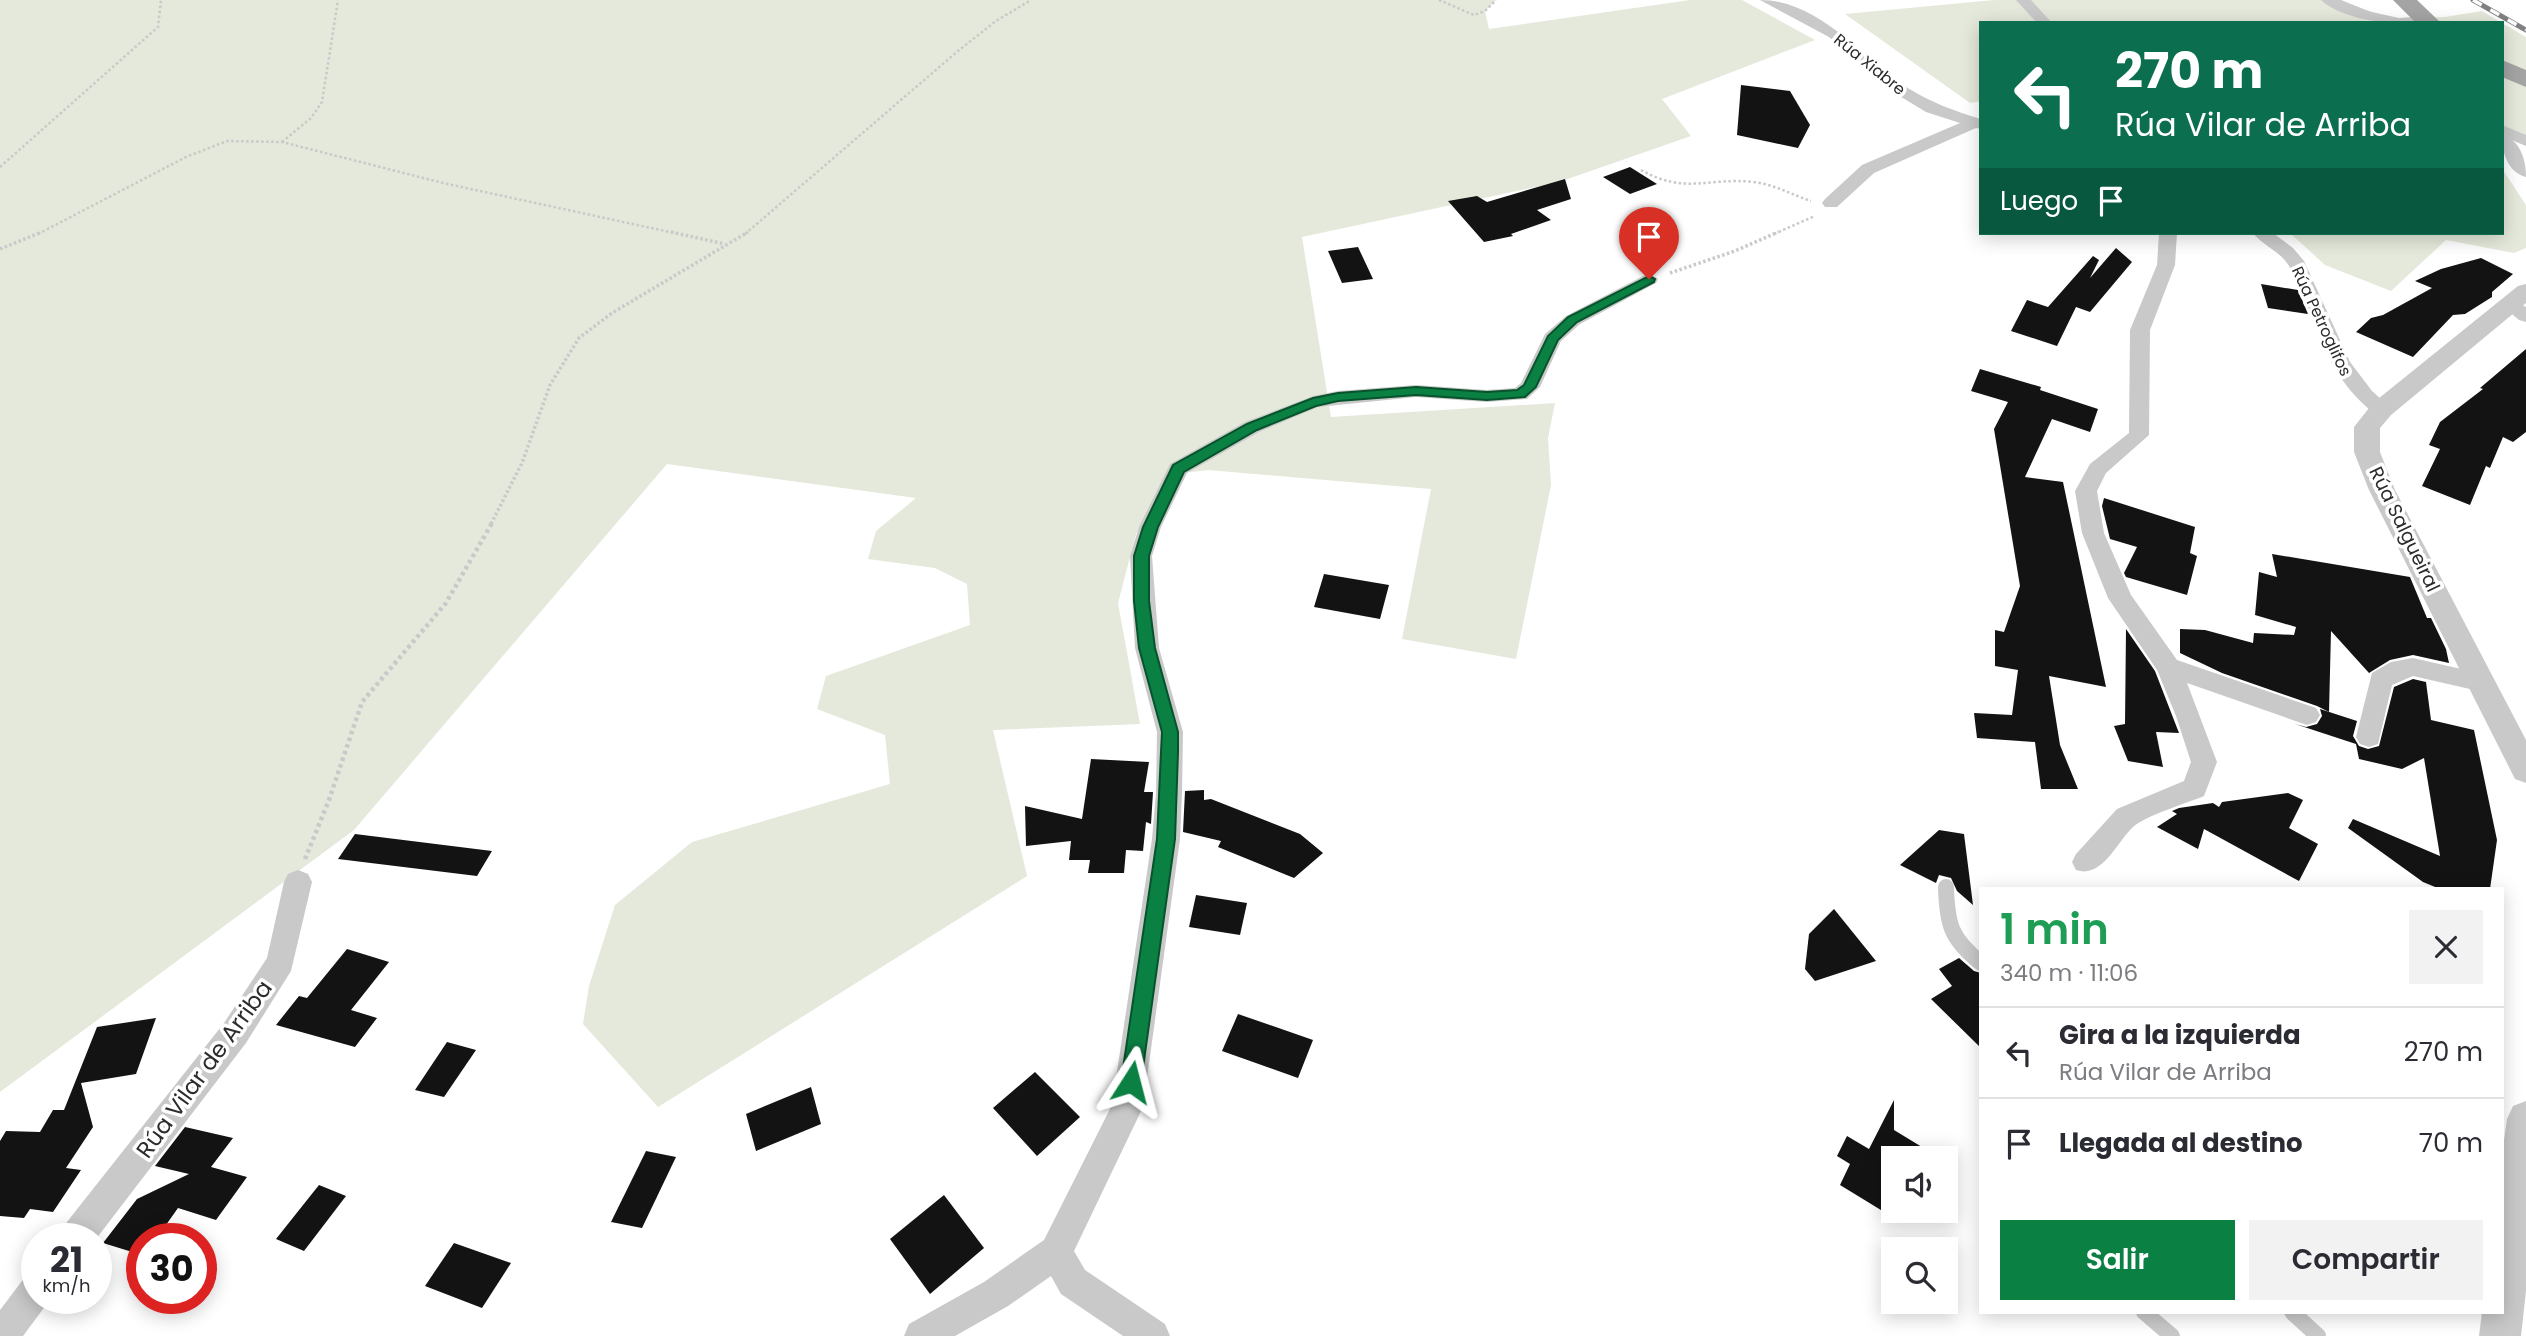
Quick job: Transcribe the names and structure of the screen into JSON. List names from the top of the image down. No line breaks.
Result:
{"streets":{"street":["Rúa Xiabre","Rúa Petroglifos","Rúa Salgueiral","Rúa Vilar de Arriba"]},"crossings":[["Rúa Petroglifos","Rúa Salgueiral"]],"page":{"turn":["270 m","Rúa Vilar de Arriba"],"then":"Luego","heading":["1 min","340 m · 11:06"],"list":[{"name":"Gira a la izquierda","note":"Rúa Vilar de Arriba","value":"270 m"},{"name":"Llegada al destino","value":"70 m"}],"buttons":["Salir","Compartir"],"speed":"21 km/h","limit":"30"}}
